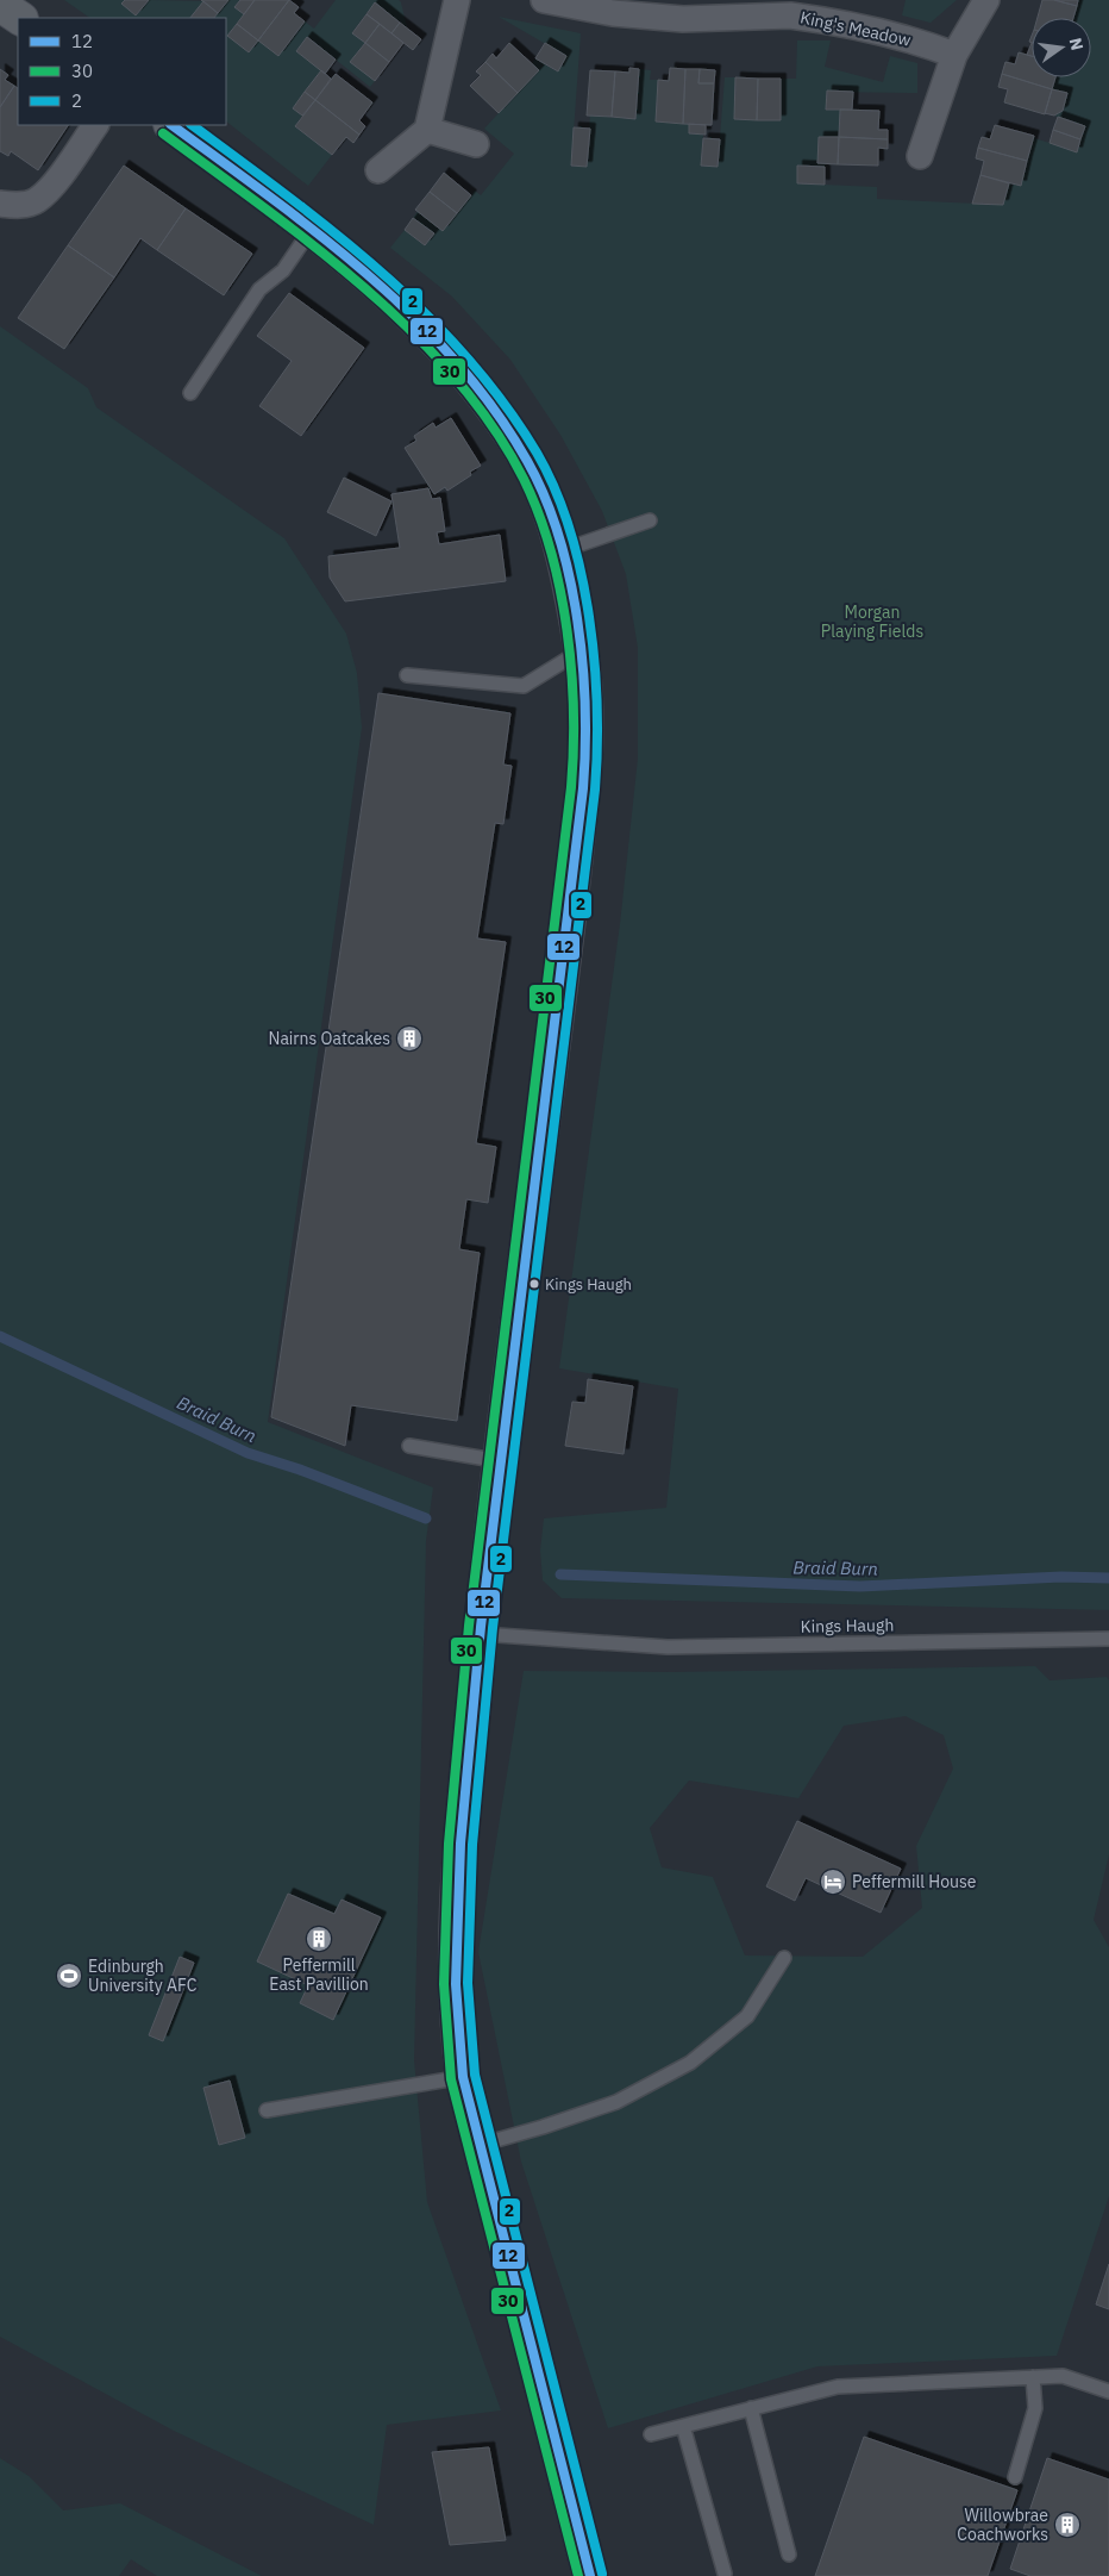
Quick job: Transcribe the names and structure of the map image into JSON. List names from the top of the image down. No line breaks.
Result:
{"streets":{"street":["King's Meadow"],"lane":["Kings Haugh"]},"water":["Braid Burn"],"parks":["Morgan Playing Fields"],"places":{"building":["Nairns Oatcakes","Peffermill East Pavillion","Willowbrae Coachworks"],"other":["Kings Haugh"],"hotel":["Peffermill House"],"sports":["Edinburgh University AFC"]},"lines":["transit line 12","transit line 2","transit line 30"],"legend":["12","30","2"],"north":"right"}
